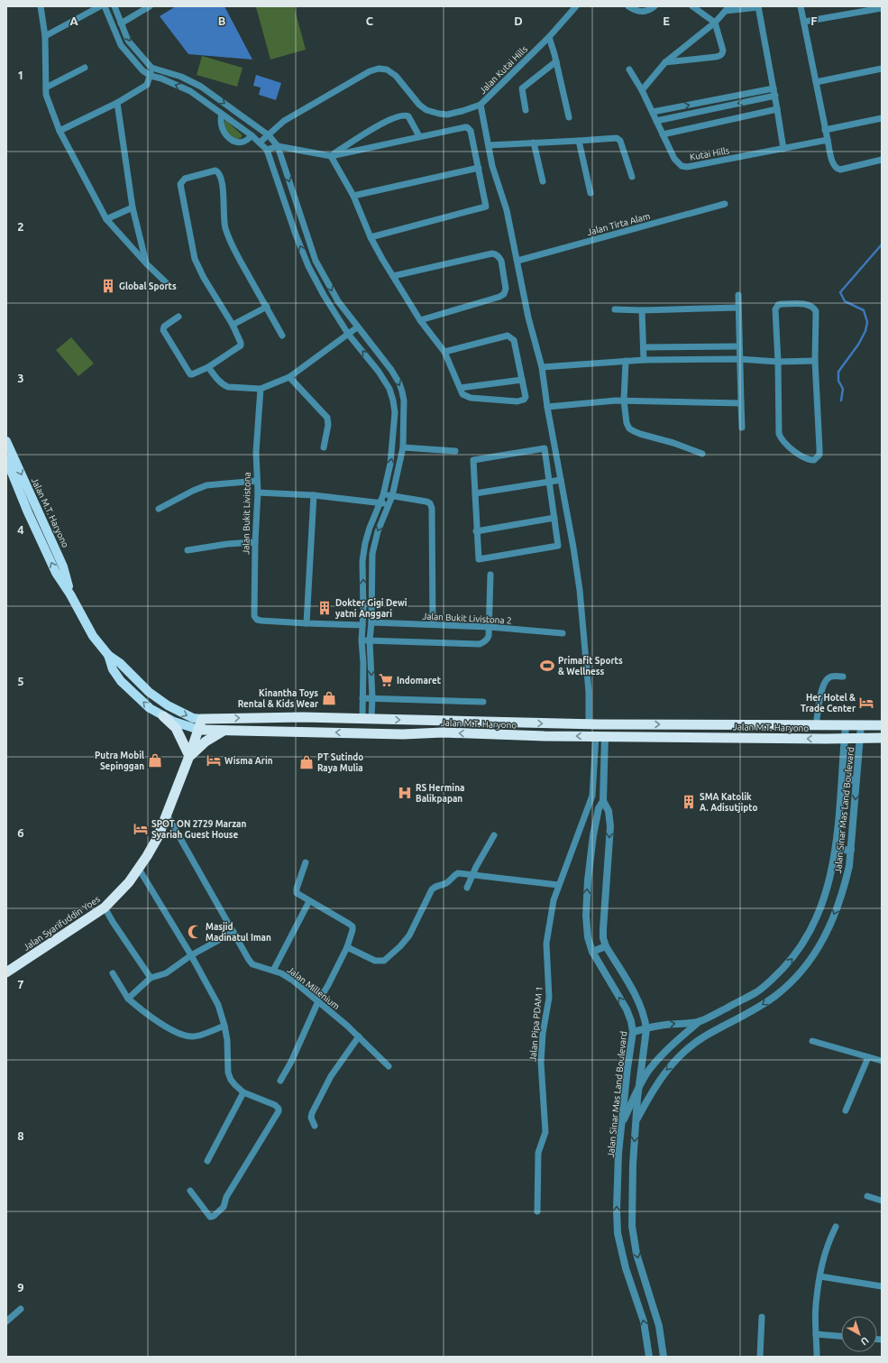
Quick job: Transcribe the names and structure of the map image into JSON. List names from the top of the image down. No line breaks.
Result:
{"streets":{"highway":["Jalan M.T. Haryono","Jalan Syarifuddin Yoes"],"street":["Jalan Kutai Hills","Kutai Hills","Jalan Tirta Alam","Jalan Bukit Livistona","Jalan Bukit Livistona 2","Jalan Sinar Mas Land Boulevard","Jalan Millenium","Jalan Pipa PDAM 1"]},"crossings":[["Jalan M.T. Haryono","Jalan Sinar Mas Land Boulevard"],["Jalan M.T. Haryono","Jalan Syarifuddin Yoes"],["Jalan M.T. Haryono","Jalan Pipa PDAM 1"],["Jalan Syarifuddin Yoes","Jalan Millenium"]],"places":{"building":["Global Sports","Dokter Gigi Dewi yatni Anggari","SMA Katolik A. Adisutjipto"],"sports":["Primafit Sports & Wellness"],"supermarket":["Indomaret"],"shop":["Kinantha Toys Rental & Kids Wear","Putra Mobil Sepinggan","PT Sutindo Raya Mulia"],"hotel":["Her Hotel & Trade Center","Wisma Arin","SPOT ON 2729 Marzan Syariah Guest House"],"hospital":["RS Hermina Balikpapan"],"mosque":["Masjid Madinatul Iman"]},"north":"bottom right","grid":{"columns":["A","B","C","D","E","F"],"rows":["1","2","3","4","5","6","7","8","9"]}}
